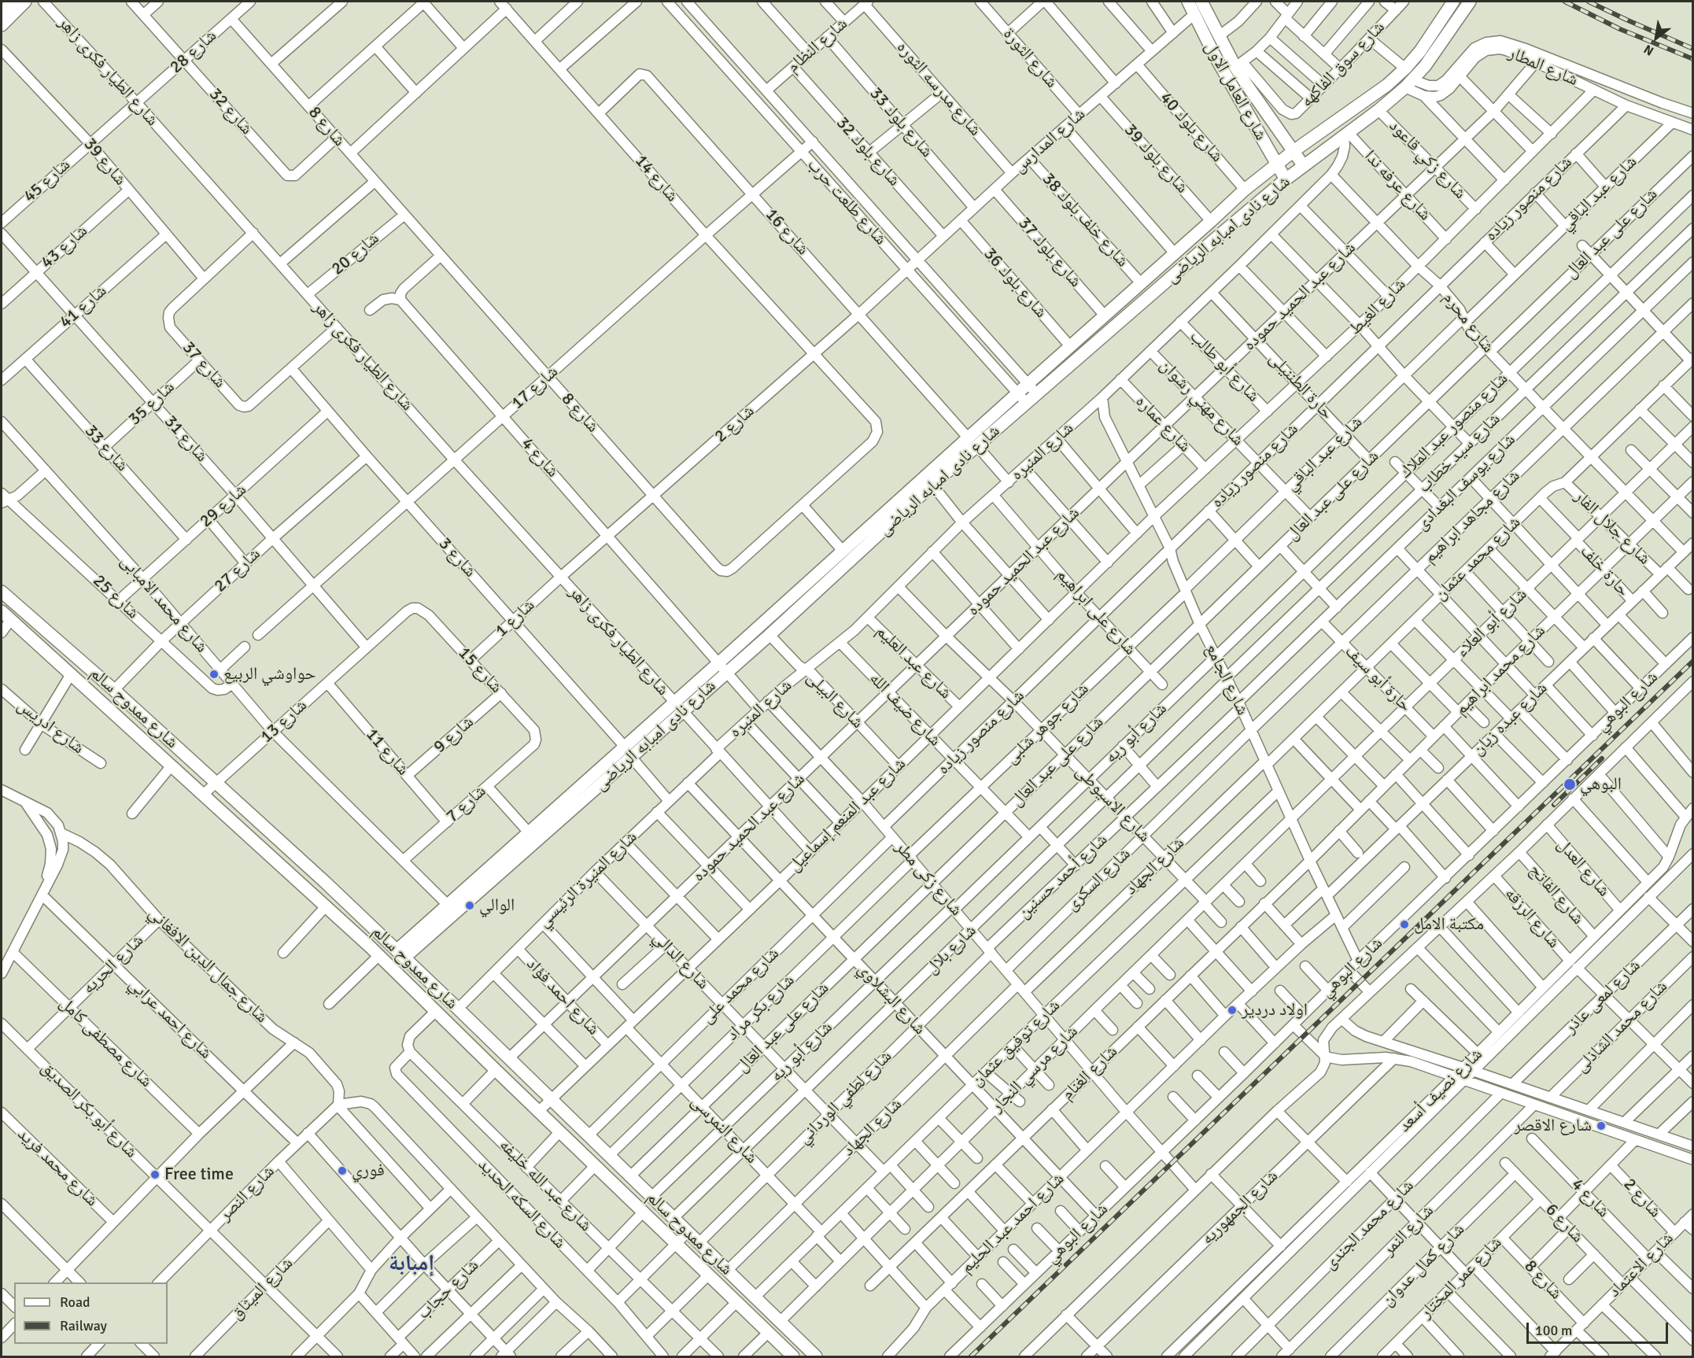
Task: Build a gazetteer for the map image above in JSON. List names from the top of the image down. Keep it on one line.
{"streets":{"main road":["شارع العامل الاول","شارع نادى امبابه الرياضى","شارع ممدوح سالم"],"street":["شارع النظام","شارع 28","شارع الثورة","شارع سوق الفاكهه","شارع المطار","شارع الطيار فكرى زاهر","شارع مدرسه الثوره","شارع 32","شارع بلوك 33","شارع 8","شارع بلوك 40","شارع المدارس","شارع بلوك 32","شارع بلوك 39","شارع زكي قاعود","شارع 39","شارع 14","شارع 45","شارع عرفه ندا","شارع عبد الباقي","شارع منصور زياده","شارع طلعت حرب","شارع خلف بلوك 38","شارع 16","شارع على عبد العال","شارع 43","شارع بلوك 37","شارع 20","شارع بلوك 36","شارع عبد الحميد حموده","شارع 41","شارع الغيط","شارع محرم","شارع 37","شارع أبو طالب","حارة الطننيلى","شارع 17","شارع مهني رشوان","شارع 35","شارع 2","شارع عماره","شارع منصور عبد الملاك","شارع 31","شارع 33","شارع المنيره","شارع سيد خطاب","شارع 4","شارع يوسف البغدادى","شارع 29","شارع مجاهد ابراهيم","شارع جلال الفار","شارع 3","شارع محمد عثمان","شارع 27","حارة خلف","شارع 25","شارع محمد الامبابى","شارع على ابراهيم","شارع 1","شارع أبو العلاء","شارع عبد العليم","شارع 15","شارع محمد ابراهيم","حارة أبو سيف","شارع الجامع","شارع البيلى","شارع البوهي","شارع ضيف الله","شارع عبده زيان","شارع 13","شارع جوهر شلبى","شارع ادريس","شارع أبو ريه","شارع 9","شارع 11","شارع 7","شارع الاسيوطى","شارع عبد المنعم إسماعيل","شارع الجهاد","شارع العدل","شارع أحمد حسنين","شارع زكى مطر","شارع المنيرة الرئيسي","شارع السكرى","شارع الفاتح","شارع الرزقه","شارع بلال","شارع الدالي","شارع الحريه","شارع جمال الدين الافغاني","شارع محمد على","شارع احمد فؤاد","شارع لمعى عاذر","شارع البشلاوي","شارع بكر مراد","شارع احمد عرابي","شارع محمد الشاذلى","شارع مصطفى كامل","شارع توفيق عثمان","شارع مرسي النجار","شارع الغنام","شارع نصيف أسعد","شارع لطفي الورداني","شارع أبو بكر الصديق","شارع النمرسى","شارع محمد فريد","شارع عبد الله خليفه","شارع النصر","شارع السكه الحديد","شارع الجمهوريه","شارع احمد عبد الحليم","شارع 6","شارع محمد الجندى","شارع النمر","شارع كمال عدوان","شارع الاعتماد","شارع عمر المختار","شارع الميثاق","شارع حجاب"]},"crossings":[["شارع النظام","شارع مدرسه الثوره"],["شارع النظام","شارع بلوك 33"],["شارع النظام","شارع بلوك 32"],["شارع النظام","شارع طلعت حرب"],["شارع 28","شارع الطيار فكرى زاهر"],["شارع 28","شارع 32"],["شارع 28","شارع 8"],["شارع 28","شارع 45"],["شارع الثورة","شارع المدارس"],["شارع سوق الفاكهه","شارع العامل الاول"],["شارع المطار","شارع عبد الباقي"],["شارع المطار","شارع منصور زياده"],["شارع المطار","شارع نادى امبابه الرياضى"],["شارع المطار","شارع عبد الحميد حموده"],["شارع المطار","شارع الغيط"],["شارع الطيار فكرى زاهر","شارع 45"],["شارع الطيار فكرى زاهر","شارع نادى امبابه الرياضى"],["شارع الطيار فكرى زاهر","شارع 20"],["شارع الطيار فكرى زاهر","شارع عبد الحميد حموده"],["شارع الطيار فكرى زاهر","شارع 37"],["شارع الطيار فكرى زاهر","شارع 17"],["شارع الطيار فكرى زاهر","شارع 2"],["شارع الطيار فكرى زاهر","شارع المنيره"],["شارع الطيار فكرى زاهر","شارع 1"],["شارع الطيار فكرى زاهر","شارع عبد المنعم إسماعيل"],["شارع الطيار فكرى زاهر","شارع المنيرة الرئيسي"],["شارع مدرسه الثوره","شارع المدارس"],["شارع العامل الاول","شارع المدارس"],["شارع العامل الاول","شارع نادى امبابه الرياضى"],["شارع 32","شارع 8"],["شارع بلوك 33","شارع المدارس"],["شارع 8","شارع 14"],["شارع 8","شارع 20"],["شارع 8","شارع 17"],["شارع 8","شارع 2"],["شارع 8","شارع الاعتماد"],["شارع 8","شارع عمر المختار"],["شارع بلوك 40","شارع المدارس"],["شارع بلوك 40","شارع نادى امبابه الرياضى"],["شارع المدارس","شارع بلوك 32"],["شارع المدارس","شارع بلوك 39"],["شارع المدارس","شارع طلعت حرب"],["شارع المدارس","شارع خلف بلوك 38"],["شارع المدارس","شارع بلوك 37"],["شارع المدارس","شارع بلوك 36"],["شارع المدارس","شارع 2"],["شارع بلوك 39","شارع نادى امبابه الرياضى"],["شارع زكي قاعود","شارع نادى امبابه الرياضى"],["شارع زكي قاعود","شارع عبد الحميد حموده"],["شارع زكي قاعود","شارع الغيط"],["شارع 39","شارع 45"],["شارع 39","شارع 43"],["شارع 39","شارع 41"],["شارع 39","شارع 37"],["شارع 14","شارع 16"],["شارع 14","شارع 17"],["شارع 14","شارع 2"],["شارع عرفه ندا","شارع نادى امبابه الرياضى"],["شارع عرفه ندا","شارع عبد الحميد حموده"],["شارع عرفه ندا","شارع الغيط"],["شارع عرفه ندا","شارع المنيره"],["شارع عبد الباقي","شارع محرم"],["شارع عبد الباقي","حارة الطننيلى"],["شارع عبد الباقي","شارع مهني رشوان"],["شارع عبد الباقي","شارع الجامع"],["شارع عبد الباقي","شارع جوهر شلبى"],["شارع منصور زياده","شارع محرم"],["شارع منصور زياده","حارة الطننيلى"],["شارع منصور زياده","شارع مهني رشوان"],["شارع منصور زياده","شارع على ابراهيم"],["شارع منصور زياده","شارع الجامع"],["شارع منصور زياده","شارع ضيف الله"],["شارع منصور زياده","شارع الاسيوطى"],["شارع منصور زياده","شارع زكى مطر"],["شارع طلعت حرب","شارع نادى امبابه الرياضى"],["شارع طلعت حرب","شارع 17"],["شارع طلعت حرب","شارع 2"],["شارع خلف بلوك 38","شارع نادى امبابه الرياضى"],["شارع نادى امبابه الرياضى","شارع 16"],["شارع نادى امبابه الرياضى","شارع بلوك 37"],["شارع نادى امبابه الرياضى","شارع بلوك 36"],["شارع نادى امبابه الرياضى","شارع المنيره"],["شارع نادى امبابه الرياضى","شارع 4"],["شارع نادى امبابه الرياضى","شارع 3"],["شارع نادى امبابه الرياضى","شارع محمد الامبابى"],["شارع نادى امبابه الرياضى","شارع البيلى"],["شارع نادى امبابه الرياضى","شارع ممدوح سالم"],["شارع 16","شارع 17"],["شارع 16","شارع 2"],["شارع على عبد العال","شارع محرم"],["شارع على عبد العال","حارة الطننيلى"],["شارع على عبد العال","شارع مهني رشوان"],["شارع على عبد العال","شارع على ابراهيم"],["شارع على عبد العال","شارع الجامع"],["شارع على عبد العال","شارع ممدوح سالم"],["شارع على عبد العال","شارع ضيف الله"],["شارع على عبد العال","شارع الاسيوطى"],["شارع على عبد العال","شارع زكى مطر"],["شارع على عبد العال","شارع الدالي"],["شارع على عبد العال","شارع البشلاوي"],["شارع على عبد العال","شارع النمرسى"],["شارع 43","شارع 31"],["شارع عبد الحميد حموده","شارع محرم"],["شارع عبد الحميد حموده","شارع أبو طالب"],["شارع عبد الحميد حموده","حارة الطننيلى"],["شارع عبد الحميد حموده","شارع مهني رشوان"],["شارع عبد الحميد حموده","شارع عماره"],["شارع عبد الحميد حموده","شارع على ابراهيم"],["شارع عبد الحميد حموده","شارع عبد العليم"],["شارع عبد الحميد حموده","شارع الجامع"],["شارع عبد الحميد حموده","شارع البيلى"],["شارع عبد الحميد حموده","شارع ممدوح سالم"],["شارع عبد الحميد حموده","شارع ضيف الله"],["شارع عبد الحميد حموده","شارع الاسيوطى"],["شارع عبد الحميد حموده","شارع زكى مطر"],["شارع عبد الحميد حموده","شارع الدالي"],["شارع عبد الحميد حموده","شارع احمد فؤاد"],["شارع عبد الحميد حموده","شارع البشلاوي"],["شارع عبد الحميد حموده","شارع النمرسى"],["شارع 41","شارع 31"],["شارع 41","شارع 33"],["شارع الغيط","شارع محرم"],["شارع الغيط","شارع أبو طالب"],["شارع الغيط","حارة الطننيلى"],["شارع الغيط","شارع مهني رشوان"],["شارع الغيط","شارع عماره"],["شارع الغيط","شارع الجامع"],["شارع الغيط","شارع عبد المنعم إسماعيل"],["شارع محرم","شارع منصور عبد الملاك"],["شارع محرم","شارع المنيره"],["شارع محرم","شارع سيد خطاب"],["شارع محرم","شارع يوسف البغدادى"],["شارع محرم","شارع مجاهد ابراهيم"],["شارع محرم","شارع محمد عثمان"],["شارع محرم","شارع أبو العلاء"],["شارع محرم","شارع محمد ابراهيم"],["شارع محرم","شارع عبده زيان"],["شارع 37","شارع 35"],["شارع 37","شارع 3"],["شارع أبو طالب","شارع المنيره"],["حارة الطننيلى","شارع المنيره"],["شارع 17","شارع 31"],["شارع 17","شارع 4"],["شارع 17","شارع 3"],["شارع مهني رشوان","شارع المنيره"],["شارع 35","شارع 31"],["شارع 35","شارع 33"],["شارع 2","شارع 4"],["شارع 2","شارع 1"],["شارع 2","شارع الاعتماد"],["شارع عماره","شارع المنيره"],["شارع منصور عبد الملاك","شارع الجامع"],["شارع منصور عبد الملاك","شارع أبو ريه"],["شارع 31","شارع 29"],["شارع 31","شارع 27"],["شارع 31","شارع 13"],["شارع 33","شارع 29"],["شارع المنيره","شارع 4"],["شارع المنيره","شارع على ابراهيم"],["شارع المنيره","شارع عبد العليم"],["شارع المنيره","شارع الجامع"],["شارع المنيره","شارع البيلى"],["شارع المنيره","شارع ضيف الله"],["شارع المنيره","شارع الاسيوطى"],["شارع المنيره","شارع زكى مطر"],["شارع المنيره","شارع المنيرة الرئيسي"],["شارع سيد خطاب","شارع الجامع"],["شارع سيد خطاب","شارع بلال"],["شارع 4","شارع الاعتماد"],["شارع يوسف البغدادى","حارة أبو سيف"],["شارع يوسف البغدادى","شارع الجامع"],["شارع يوسف البغدادى","شارع أحمد حسنين"],["شارع 29","شارع 3"],["شارع 29","شارع 25"],["شارع 29","شارع محمد الامبابى"],["شارع مجاهد ابراهيم","حارة أبو سيف"],["شارع مجاهد ابراهيم","شارع الجامع"],["شارع مجاهد ابراهيم","شارع السكرى"],["شارع جلال الفار","شارع محمد عثمان"],["شارع جلال الفار","شارع أبو العلاء"],["شارع جلال الفار","شارع محمد ابراهيم"],["شارع جلال الفار","شارع عبده زيان"],["شارع 3","شارع 27"],["شارع 3","شارع 1"],["شارع 3","شارع المنيرة الرئيسي"],["شارع محمد عثمان","حارة خلف"],["شارع محمد عثمان","حارة أبو سيف"],["شارع محمد عثمان","شارع الجامع"],["شارع محمد عثمان","شارع الجهاد"],["شارع 27","شارع 25"],["شارع 27","شارع محمد الامبابى"],["شارع 27","شارع ممدوح سالم"],["حارة خلف","شارع أبو العلاء"],["حارة خلف","شارع محمد ابراهيم"],["حارة خلف","شارع عبده زيان"],["شارع 25","شارع محمد الامبابى"],["شارع محمد الامبابى","شارع 13"],["شارع محمد الامبابى","شارع 7"],["شارع على ابراهيم","شارع جوهر شلبى"],["شارع على ابراهيم","شارع عبد المنعم إسماعيل"],["شارع 1","شارع 15"],["شارع أبو العلاء","حارة أبو سيف"],["شارع أبو العلاء","شارع الجامع"],["شارع أبو العلاء","شارع مرسي النجار"],["شارع عبد العليم","شارع عبد المنعم إسماعيل"],["شارع 15","شارع 13"],["شارع 15","شارع 9"],["شارع 15","شارع 7"],["شارع محمد ابراهيم","حارة أبو سيف"],["شارع محمد ابراهيم","شارع الجامع"],["شارع محمد ابراهيم","شارع الغنام"],["شارع الجامع","شارع البوهي"],["شارع الجامع","شارع عبده زيان"],["شارع الجامع","شارع جوهر شلبى"],["شارع الجامع","شارع أبو ريه"],["شارع الجامع","شارع عبد المنعم إسماعيل"],["شارع الجامع","شارع الجهاد"],["شارع الجامع","شارع أحمد حسنين"],["شارع الجامع","شارع السكرى"],["شارع الجامع","شارع بلال"],["شارع الجامع","شارع توفيق عثمان"],["شارع الجامع","شارع مرسي النجار"],["شارع الجامع","شارع الغنام"],["شارع الجامع","شارع احمد عبد الحليم"],["شارع البيلى","شارع عبد المنعم إسماعيل"],["شارع البوهي","شارع العدل"],["شارع البوهي","شارع زكى مطر"],["شارع البوهي","شارع الفاتح"],["شارع البوهي","شارع الرزقه"],["شارع البوهي","شارع البشلاوي"],["شارع ممدوح سالم","شارع 13"],["شارع ممدوح سالم","شارع أبو ريه"],["شارع ممدوح سالم","شارع عبد المنعم إسماعيل"],["شارع ممدوح سالم","شارع الجهاد"],["شارع ممدوح سالم","شارع المنيرة الرئيسي"],["شارع ممدوح سالم","شارع بلال"],["شارع ممدوح سالم","شارع محمد على"],["شارع ممدوح سالم","شارع بكر مراد"],["شارع ممدوح سالم","شارع توفيق عثمان"],["شارع ممدوح سالم","شارع مرسي النجار"],["شارع ممدوح سالم","شارع لطفي الورداني"],["شارع ضيف الله","شارع جوهر شلبى"],["شارع ضيف الله","شارع أبو ريه"],["شارع ضيف الله","شارع عبد المنعم إسماعيل"],["شارع 13","شارع 11"],["شارع جوهر شلبى","شارع الاسيوطى"],["شارع جوهر شلبى","شارع زكى مطر"],["شارع جوهر شلبى","شارع بكر مراد"],["شارع أبو ريه","شارع الاسيوطى"],["شارع أبو ريه","شارع زكى مطر"],["شارع أبو ريه","شارع الدالي"],["شارع أبو ريه","شارع البشلاوي"],["شارع أبو ريه","شارع النمرسى"],["شارع 9","شارع 11"],["شارع 11","شارع 7"],["شارع الاسيوطى","شارع عبد المنعم إسماعيل"],["شارع الاسيوطى","شارع الجهاد"],["شارع الاسيوطى","شارع أحمد حسنين"],["شارع الاسيوطى","شارع السكرى"],["شارع الاسيوطى","شارع بلال"],["شارع الاسيوطى","شارع توفيق عثمان"],["شارع الاسيوطى","شارع مرسي النجار"],["شارع عبد المنعم إسماعيل","شارع زكى مطر"],["شارع عبد المنعم إسماعيل","شارع الدالي"],["شارع عبد المنعم إسماعيل","شارع احمد فؤاد"],["شارع عبد المنعم إسماعيل","شارع البشلاوي"],["شارع عبد المنعم إسماعيل","شارع النمرسى"],["شارع الجهاد","شارع زكى مطر"],["شارع الجهاد","شارع الدالي"],["شارع الجهاد","شارع البشلاوي"],["شارع الجهاد","شارع النمرسى"],["شارع العدل","شارع نصيف أسعد"],["شارع أحمد حسنين","شارع زكى مطر"],["شارع أحمد حسنين","شارع لطفي الورداني"],["شارع زكى مطر","شارع السكرى"],["شارع زكى مطر","شارع بلال"],["شارع زكى مطر","شارع محمد على"],["شارع زكى مطر","شارع بكر مراد"],["شارع زكى مطر","شارع توفيق عثمان"],["شارع زكى مطر","شارع مرسي النجار"],["شارع زكى مطر","شارع الغنام"],["شارع زكى مطر","شارع لطفي الورداني"],["شارع زكى مطر","شارع احمد عبد الحليم"],["شارع المنيرة الرئيسي","شارع الدالي"],["شارع المنيرة الرئيسي","شارع احمد فؤاد"],["شارع المنيرة الرئيسي","شارع البشلاوي"],["شارع المنيرة الرئيسي","شارع النمرسى"],["شارع الفاتح","شارع نصيف أسعد"],["شارع الرزقه","شارع لمعى عاذر"],["شارع الرزقه","شارع محمد الشاذلى"],["شارع الرزقه","شارع نصيف أسعد"],["شارع بلال","شارع الدالي"],["شارع بلال","شارع البشلاوي"],["شارع بلال","شارع النمرسى"],["شارع الدالي","شارع محمد على"],["شارع الدالي","شارع بكر مراد"],["شارع الدالي","شارع توفيق عثمان"],["شارع الدالي","شارع مرسي النجار"],["شارع الدالي","شارع لطفي الورداني"],["شارع الحريه","شارع جمال الدين الافغاني"],["شارع الحريه","شارع احمد عرابي"],["شارع الحريه","شارع مصطفى كامل"],["شارع الحريه","شارع أبو بكر الصديق"],["شارع جمال الدين الافغاني","شارع النصر"],["شارع محمد على","شارع البشلاوي"],["شارع محمد على","شارع النمرسى"],["شارع البشلاوي","شارع بكر مراد"],["شارع البشلاوي","شارع توفيق عثمان"],["شارع البشلاوي","شارع مرسي النجار"],["شارع البشلاوي","شارع الغنام"],["شارع البشلاوي","شارع لطفي الورداني"],["شارع البشلاوي","شارع احمد عبد الحليم"],["شارع بكر مراد","شارع النمرسى"],["شارع احمد عرابي","شارع النصر"],["شارع توفيق عثمان","شارع النمرسى"],["شارع مرسي النجار","شارع النمرسى"],["شارع لطفي الورداني","شارع النمرسى"],["شارع أبو بكر الصديق","شارع النصر"],["شارع أبو بكر الصديق","شارع الميثاق"],["شارع عبد الله خليفه","شارع السكه الحديد"],["شارع 6","شارع كمال عدوان"],["شارع 6","شارع الاعتماد"],["شارع 6","شارع عمر المختار"]],"districts":["إمبابة"],"places":["حواوشي الربيع","البوهي","الوالي","مكتبة الامل","اولاد دردير","شارع الاقصر","فوري","Free time"],"legend":["Road","Railway"],"scale_bar":"100 m","north":"bottom left"}
